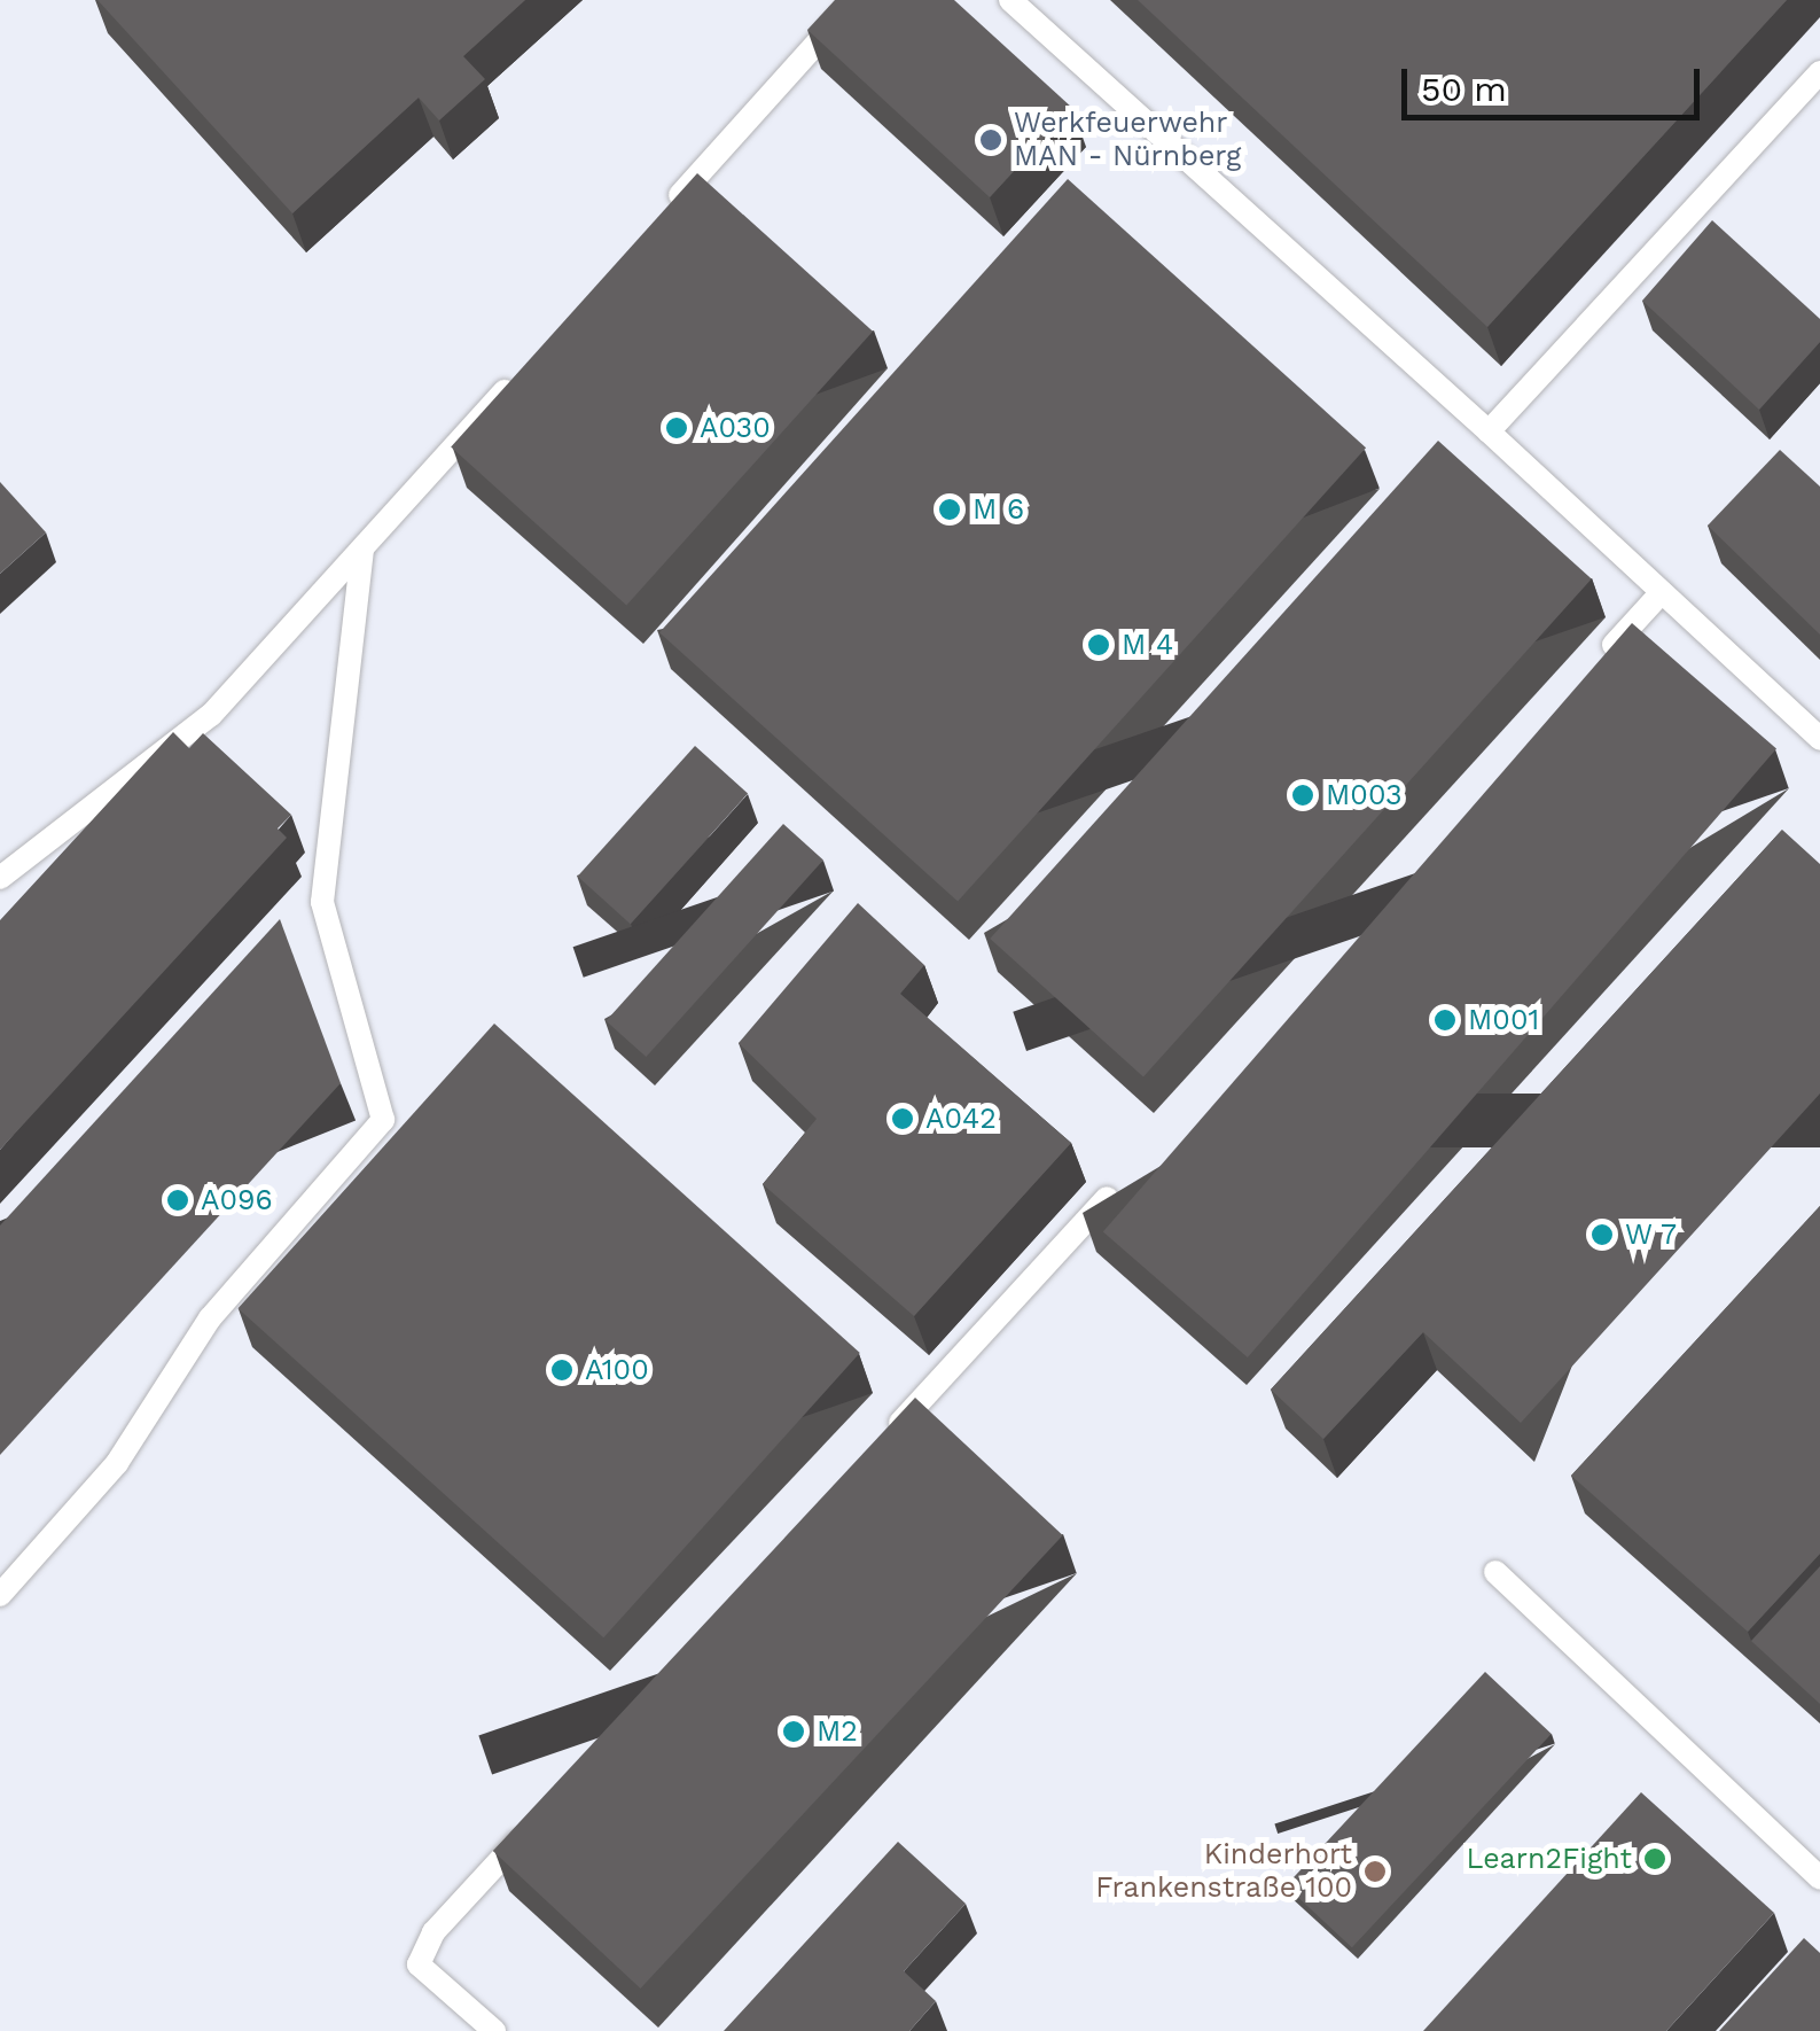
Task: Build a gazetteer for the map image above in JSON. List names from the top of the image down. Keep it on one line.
{"places":["Werkfeuerwehr MAN - Nürnberg","A030","M 6","M 4","M003","M001","A042","A096","W 7","A100","M2","Learn2Fight","Kinderhort Frankenstraße 100"],"scale_bar":"50 m"}
